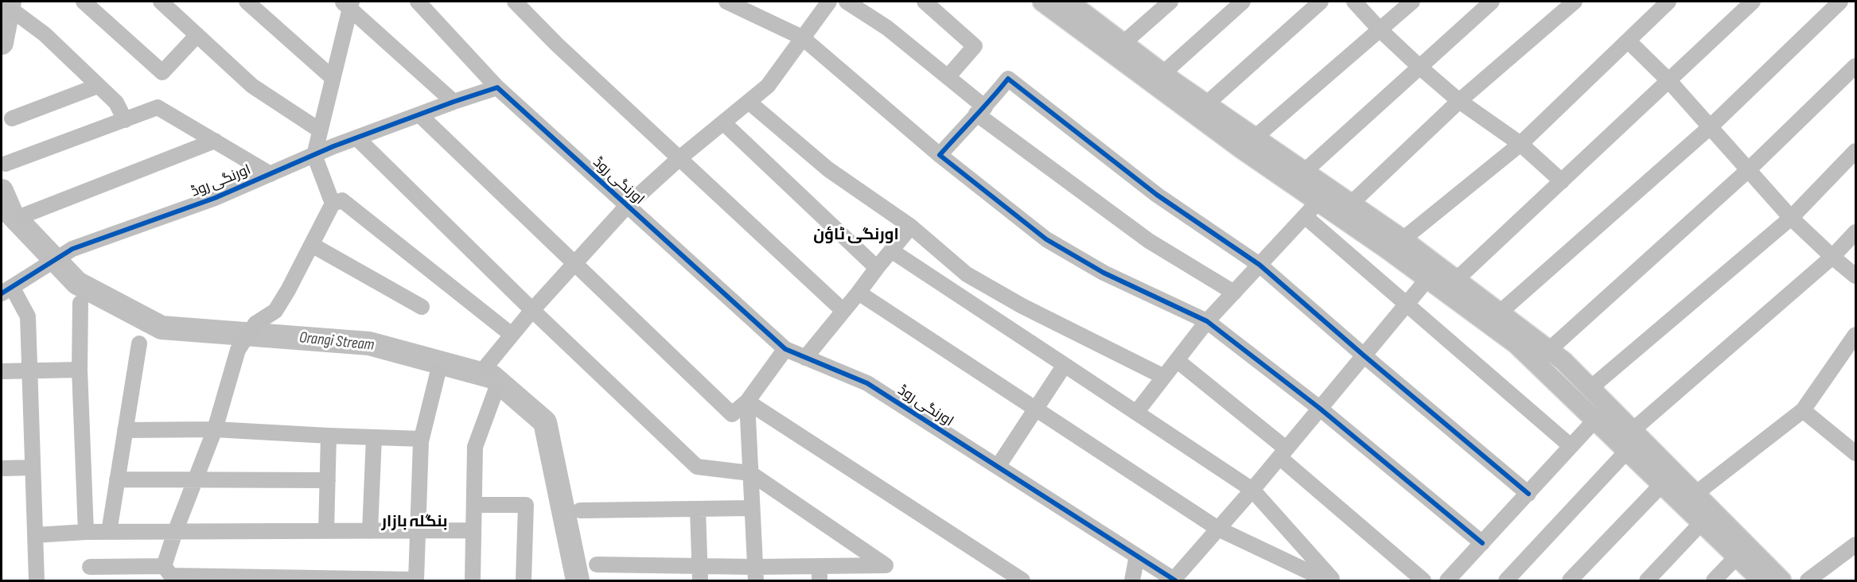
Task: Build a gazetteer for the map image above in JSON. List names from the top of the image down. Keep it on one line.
{"streets":{"street":["اورنگی روڈ"]},"districts":["اورنگی ٹاؤن","بنگلہ بازار"],"water":["Orangi Stream"]}
